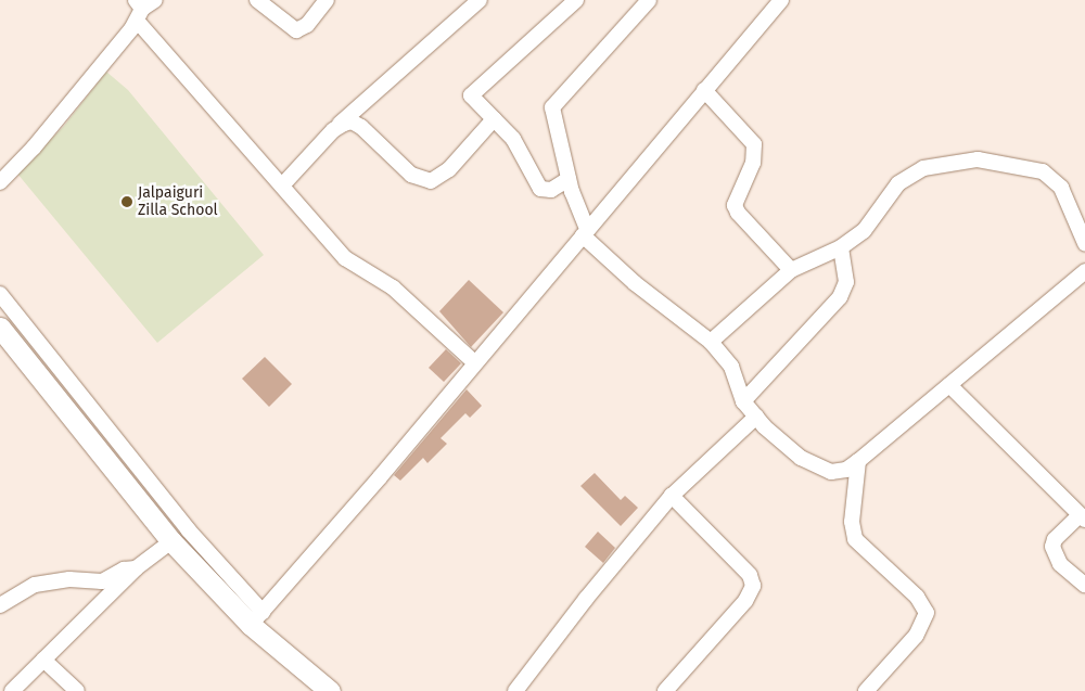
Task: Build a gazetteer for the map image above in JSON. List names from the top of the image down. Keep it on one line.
{"places":["Jalpaiguri Zilla School"]}
